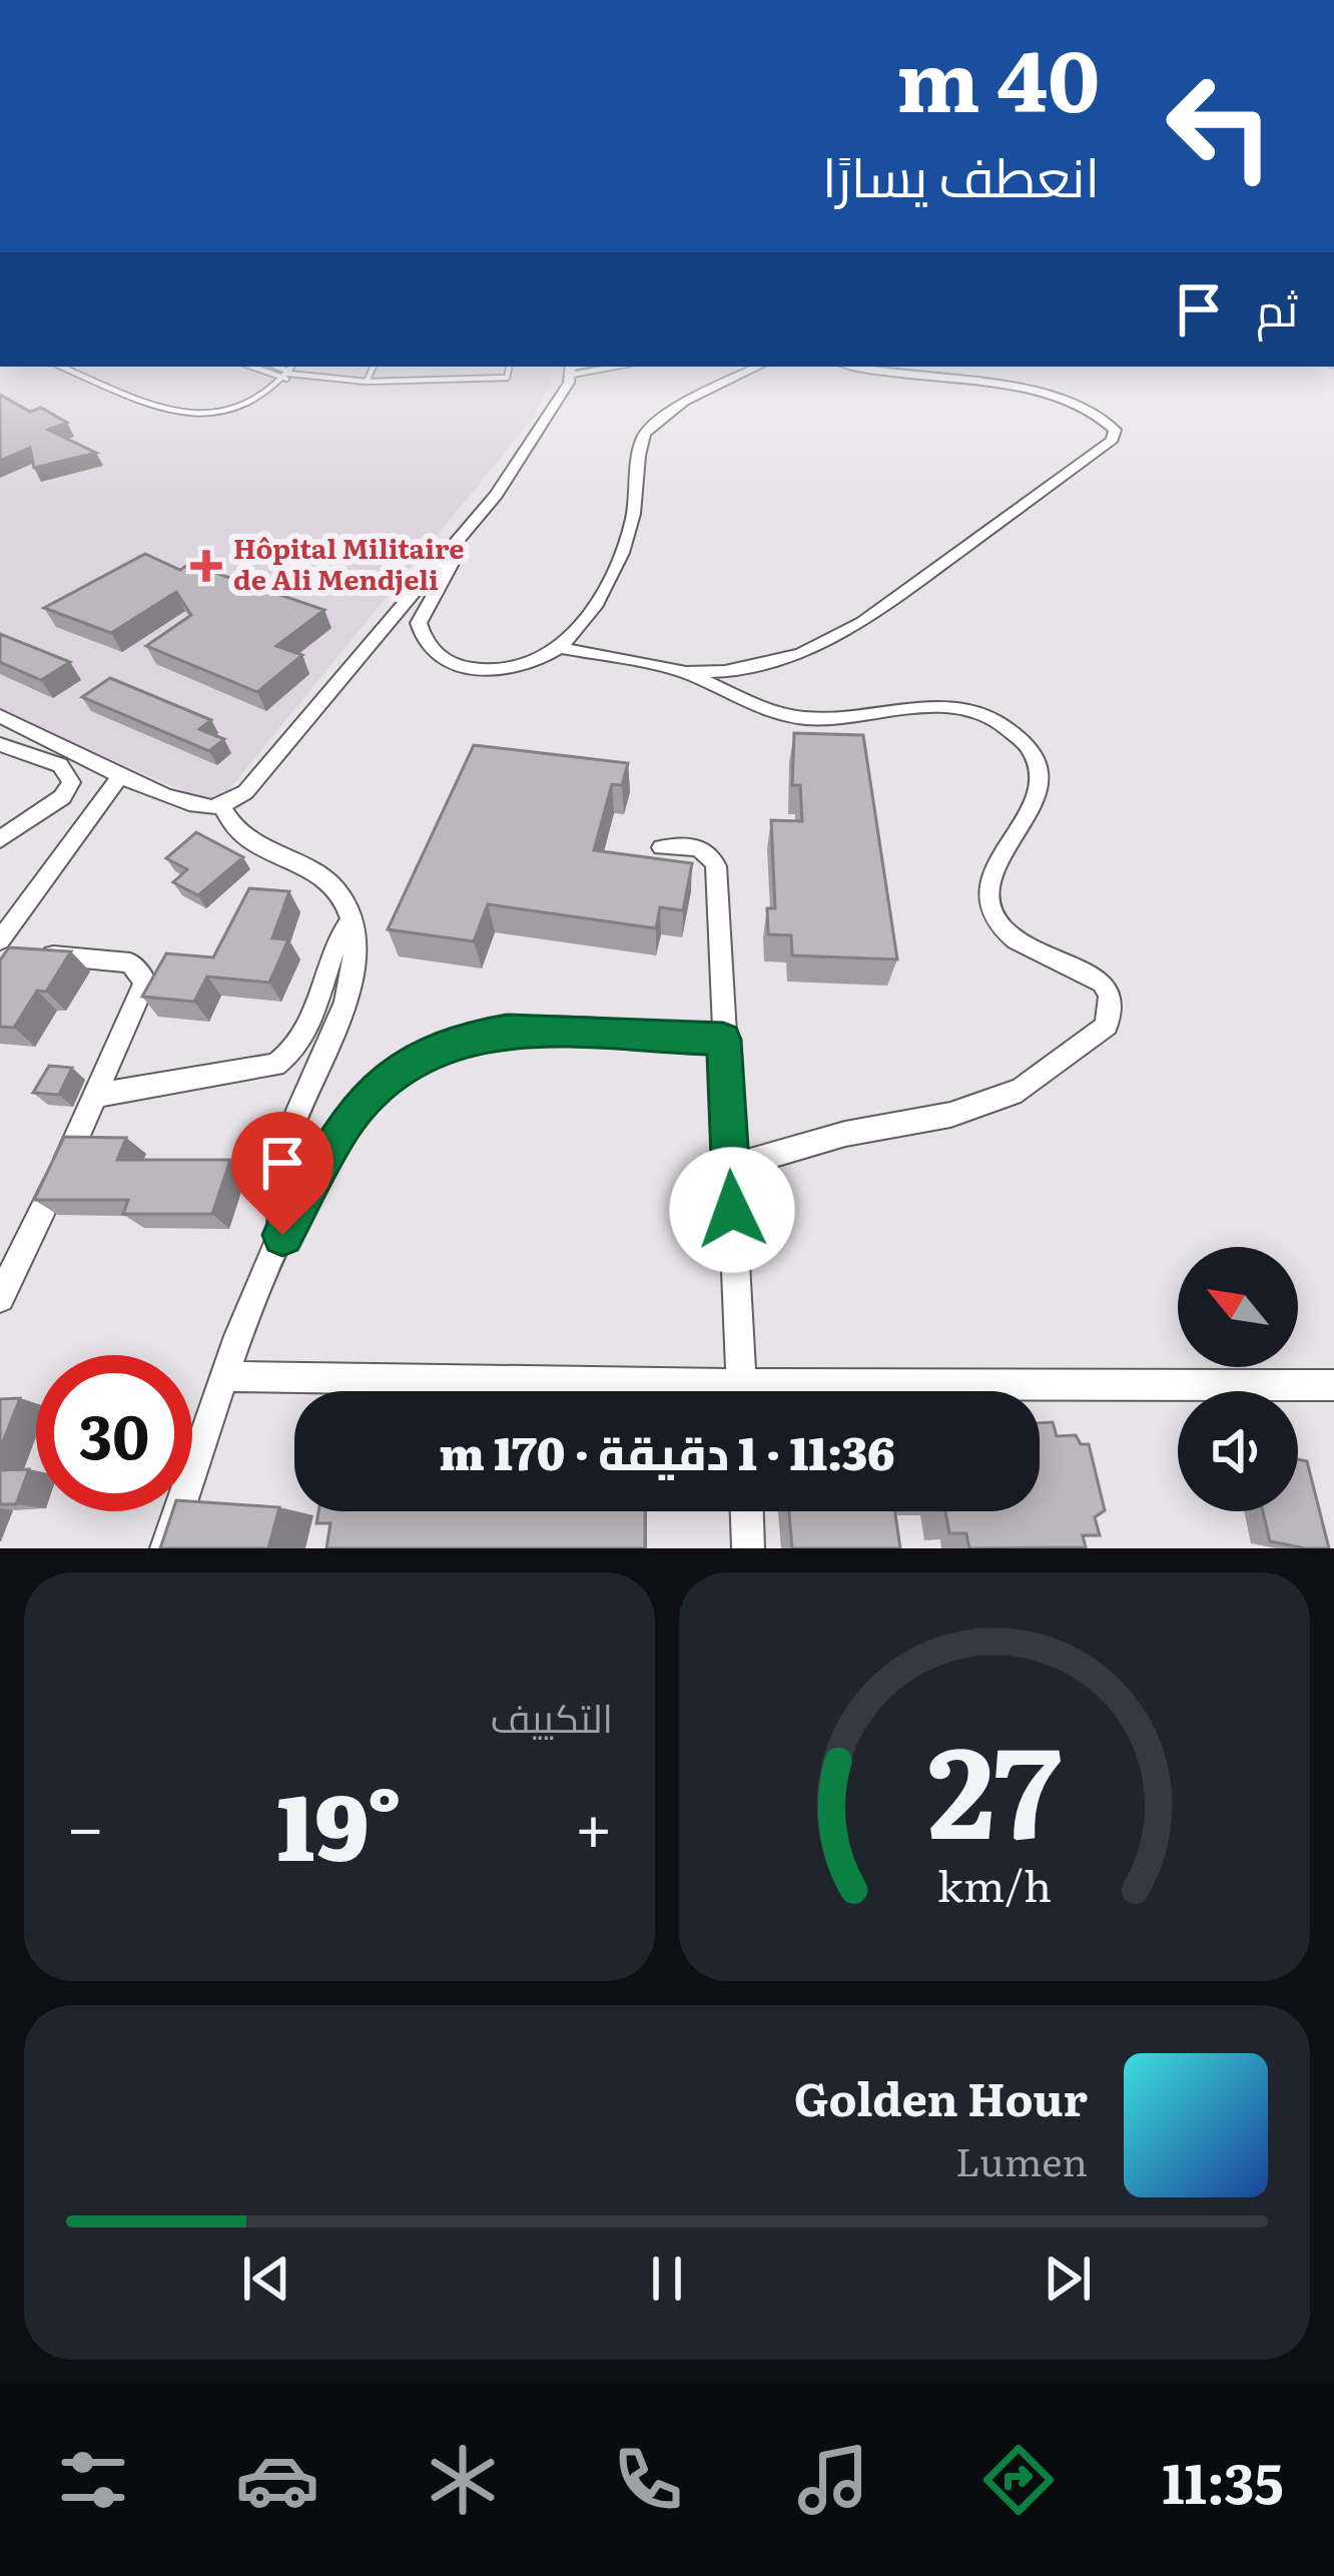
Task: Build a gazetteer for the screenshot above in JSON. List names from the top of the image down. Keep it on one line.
{"places":{"health":["Hôpital Militaire de Ali Mendjeli"]},"north":"top left","page":{"turn":["40 m","انعطف يسارًا"],"then":"ثم","limit":"30","trip":"11:36 · 1 دقيقة · 170 m","tile":"التكييف","heat":["−","19°","+"],"song":["Golden Hour","Lumen"],"tabs":"11:35","gauge":["27","km/h"]}}
